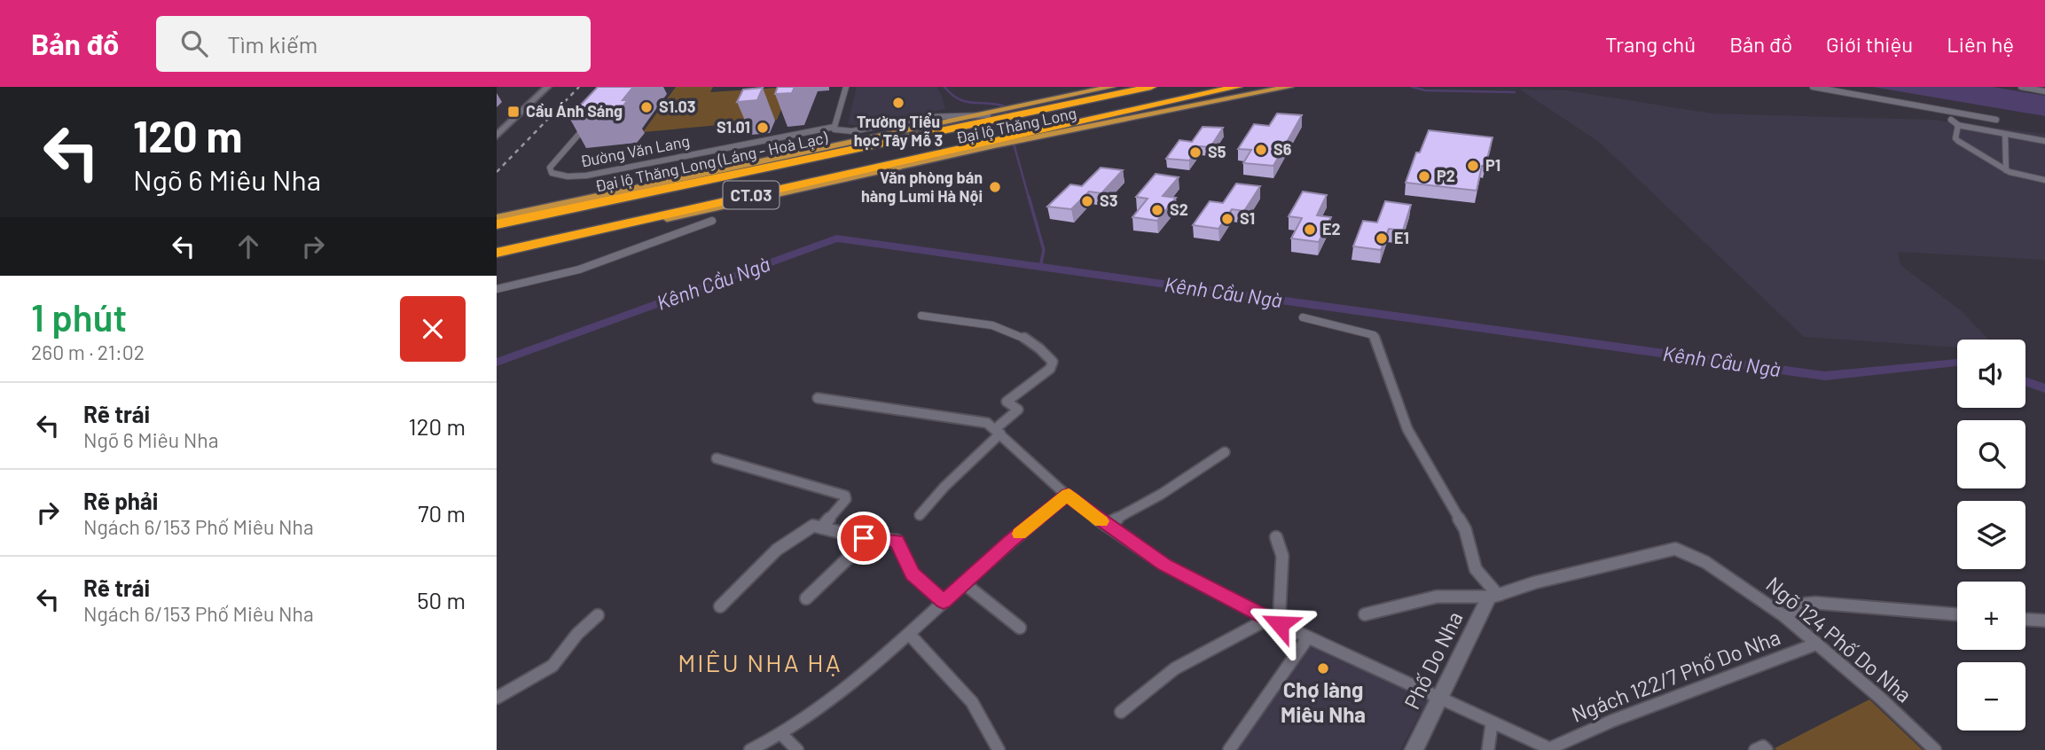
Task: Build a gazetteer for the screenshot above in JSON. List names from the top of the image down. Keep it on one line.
{"streets":{"highway":["Đại lộ Thăng Long (Láng - Hoà Lạc)","CT.03"],"main road":["Đại lộ Thăng Long"],"street":["Đường Văn Lang","Ngõ 124 Phố Do Nha","Phố Do Nha","Ngách 122/7 Phố Do Nha"]},"crossings":[["Đại lộ Thăng Long","Đại lộ Thăng Long (Láng - Hoà Lạc)"],["Đại lộ Thăng Long","CT.03"],["Ngõ 124 Phố Do Nha","Phố Do Nha"],["Ngõ 124 Phố Do Nha","Ngách 122/7 Phố Do Nha"]],"districts":["MIÊU NHA HẠ"],"water":["Kênh Cầu Ngà"],"places":{"other":["Trường Tiểu học Tây Mỗ 3","S1.03","S1.01","S6","S5","P1","P2","Văn phòng bán hàng Lumi Hà Nội","S3","S2","S1","E2","E1","Chợ làng Miêu Nha"],"transit":["Cầu Ánh Sáng"]},"page":{"header":"Bản đồ","search":"Tìm kiếm","nav":["Trang chủ","Bản đồ","Giới thiệu","Liên hệ"],"turn":["120 m","Ngõ 6 Miêu Nha"],"heading":["1 phút","260 m · 21:02"],"map_buttons":["+","−"],"list":[{"name":"Rẽ trái","note":"Ngõ 6 Miêu Nha","value":"120 m"},{"name":"Rẽ phải","note":"Ngách 6/153 Phố Miêu Nha","value":"70 m"},{"name":"Rẽ trái","note":"Ngách 6/153 Phố Miêu Nha","value":"50 m"}]}}
